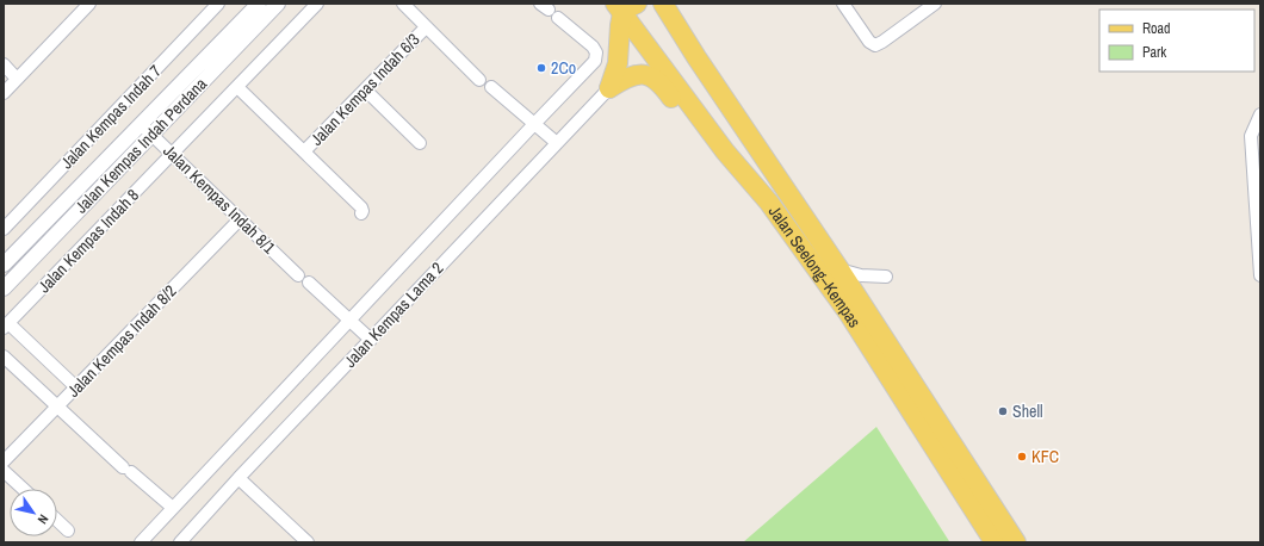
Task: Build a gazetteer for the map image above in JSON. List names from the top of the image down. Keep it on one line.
{"streets":{"main road":["Jalan Seelong–Kempas"],"street":["Jalan Kempas Indah 6/3","Jalan Kempas Indah 7","Jalan Kempas Indah Perdana","Jalan Kempas Indah 8/1","Jalan Kempas Indah 8","Jalan Kempas Lama 2","Jalan Kempas Indah 8/2"]},"crossings":[["Jalan Kempas Indah Perdana","Jalan Kempas Indah 8/1"],["Jalan Kempas Indah 8/1","Jalan Kempas Indah 8"],["Jalan Kempas Indah 8/1","Jalan Kempas Lama 2"],["Jalan Kempas Indah 8/1","Jalan Kempas Indah 8/2"]],"places":["2Co","Shell","KFC"],"legend":["Road","Park"],"north":"bottom right"}
